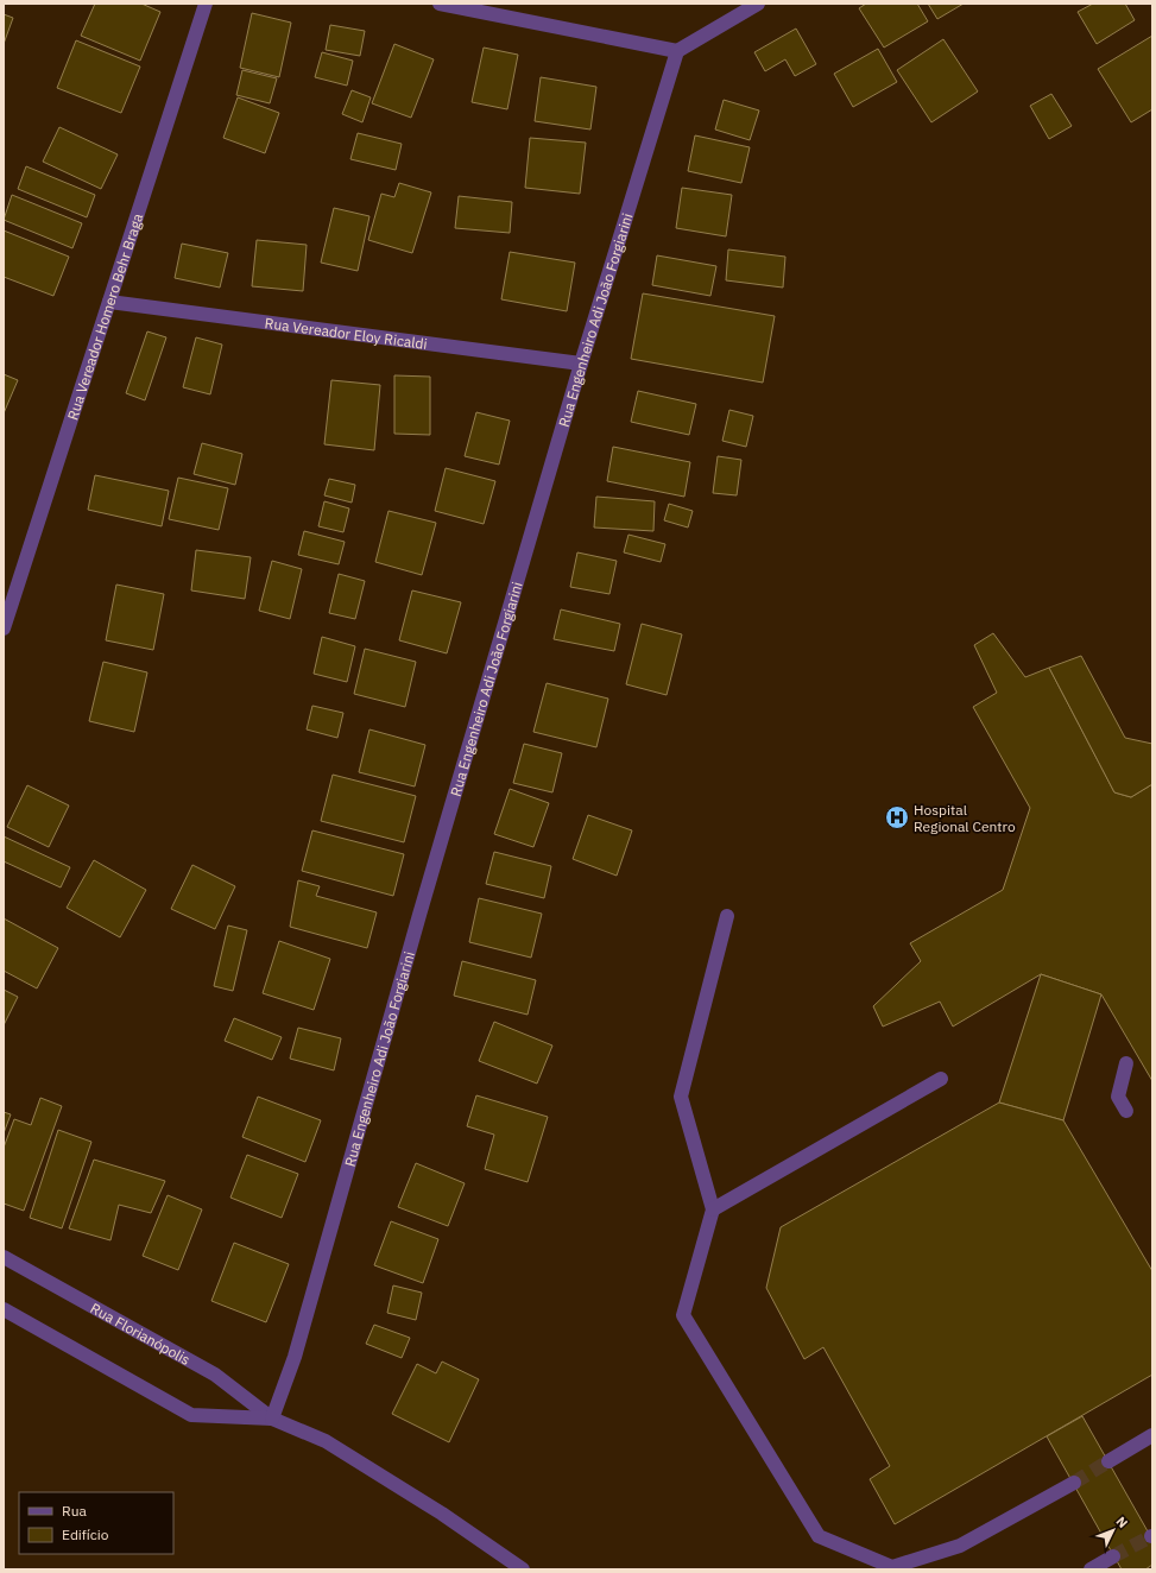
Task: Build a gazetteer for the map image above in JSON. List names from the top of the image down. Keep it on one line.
{"streets":{"street":["Rua Vereador Homero Behr Braga","Rua Engenheiro Adi João Forgiarini","Rua Vereador Eloy Ricaldi","Rua Florianópolis"]},"crossings":[["Rua Vereador Homero Behr Braga","Rua Vereador Eloy Ricaldi"],["Rua Engenheiro Adi João Forgiarini","Rua Vereador Eloy Ricaldi"],["Rua Engenheiro Adi João Forgiarini","Rua Florianópolis"]],"places":{"hospital":["Hospital Regional Centro"]},"legend":["Rua","Edifício"],"north":"top right"}
